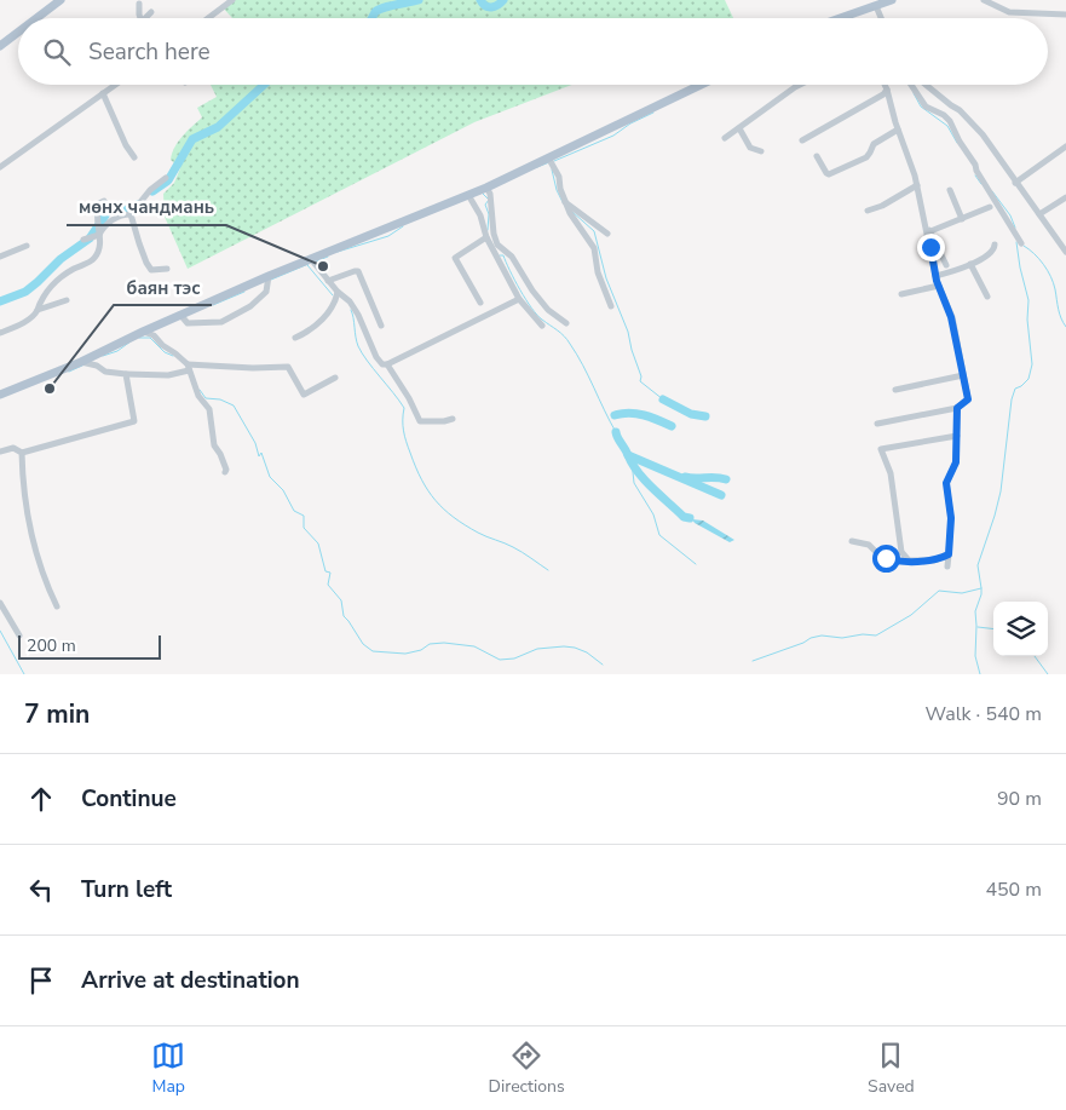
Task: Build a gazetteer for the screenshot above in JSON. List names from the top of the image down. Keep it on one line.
{"places":["мөнх чандмань","баян тэс"],"scale_bar":"200 m","page":{"search":"Search here","scale":"200 m","heading":["7 min","Walk · 540 m"],"list":[["Continue","90 m"],["Turn left","450 m"],"Arrive at destination"],"nav":["Map","Directions","Saved"]}}
